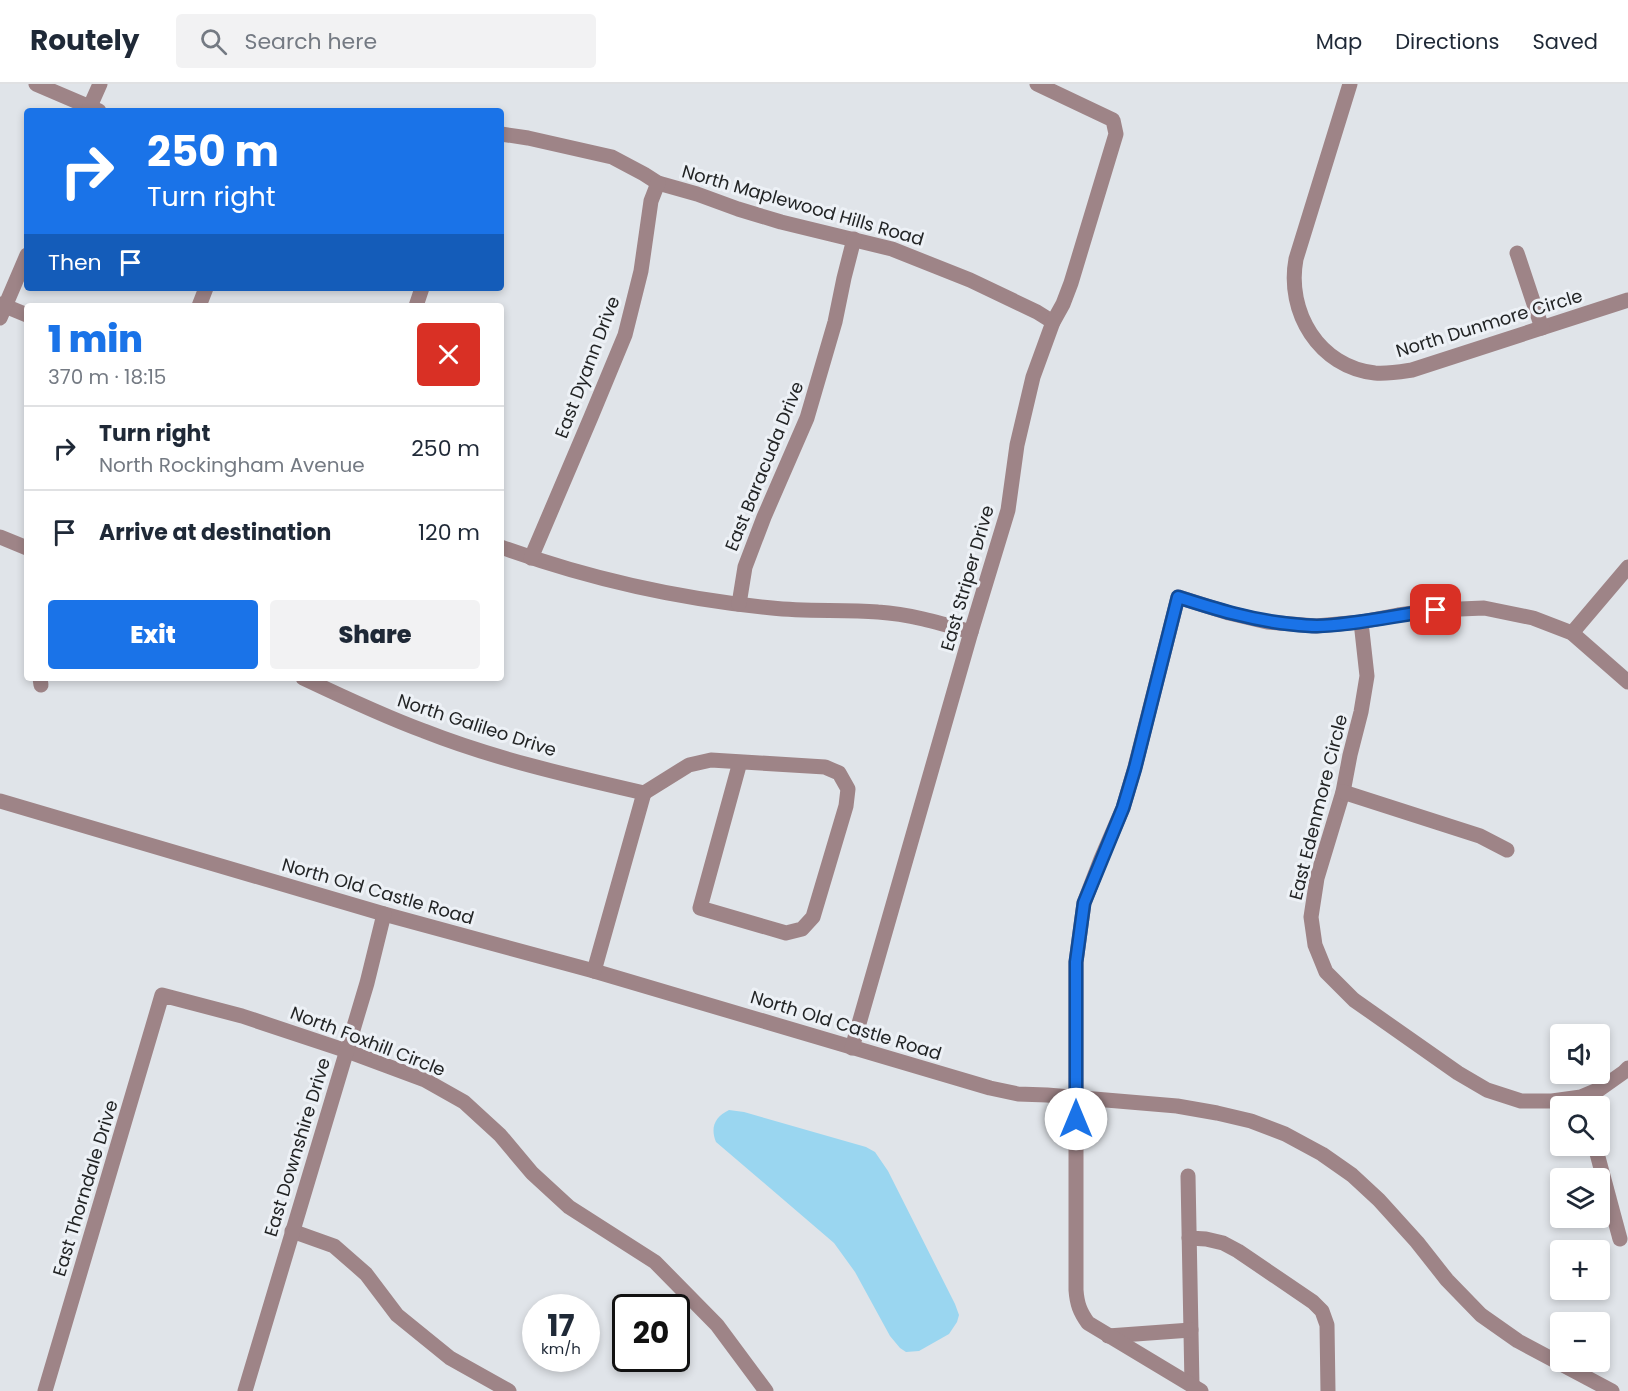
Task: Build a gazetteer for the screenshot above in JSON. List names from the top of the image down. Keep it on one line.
{"streets":{"street":["North Maplewood Hills Road","North Dunmore Circle","East Dyann Drive","East Baracuda Drive","East Striper Drive","North Galileo Drive","East Edenmore Circle","North Old Castle Road","North Foxhill Circle","East Downshire Drive","East Thorndale Drive"]},"crossings":[["North Maplewood Hills Road","East Dyann Drive"],["North Maplewood Hills Road","East Baracuda Drive"],["North Maplewood Hills Road","East Striper Drive"],["East Striper Drive","North Old Castle Road"],["North Old Castle Road","East Downshire Drive"],["North Foxhill Circle","East Downshire Drive"],["North Foxhill Circle","East Thorndale Drive"]],"page":{"header":"Routely","search":"Search here","nav":["Map","Directions","Saved"],"turn":["250 m","Turn right"],"then":"Then","heading":["1 min","370 m · 18:15"],"list":[{"name":"Turn right","note":"North Rockingham Avenue","value":"250 m"},{"name":"Arrive at destination","value":"120 m"}],"buttons":["Exit","Share"],"map_buttons":["+","−"],"speed":"17 km/h","limit":"20"}}
